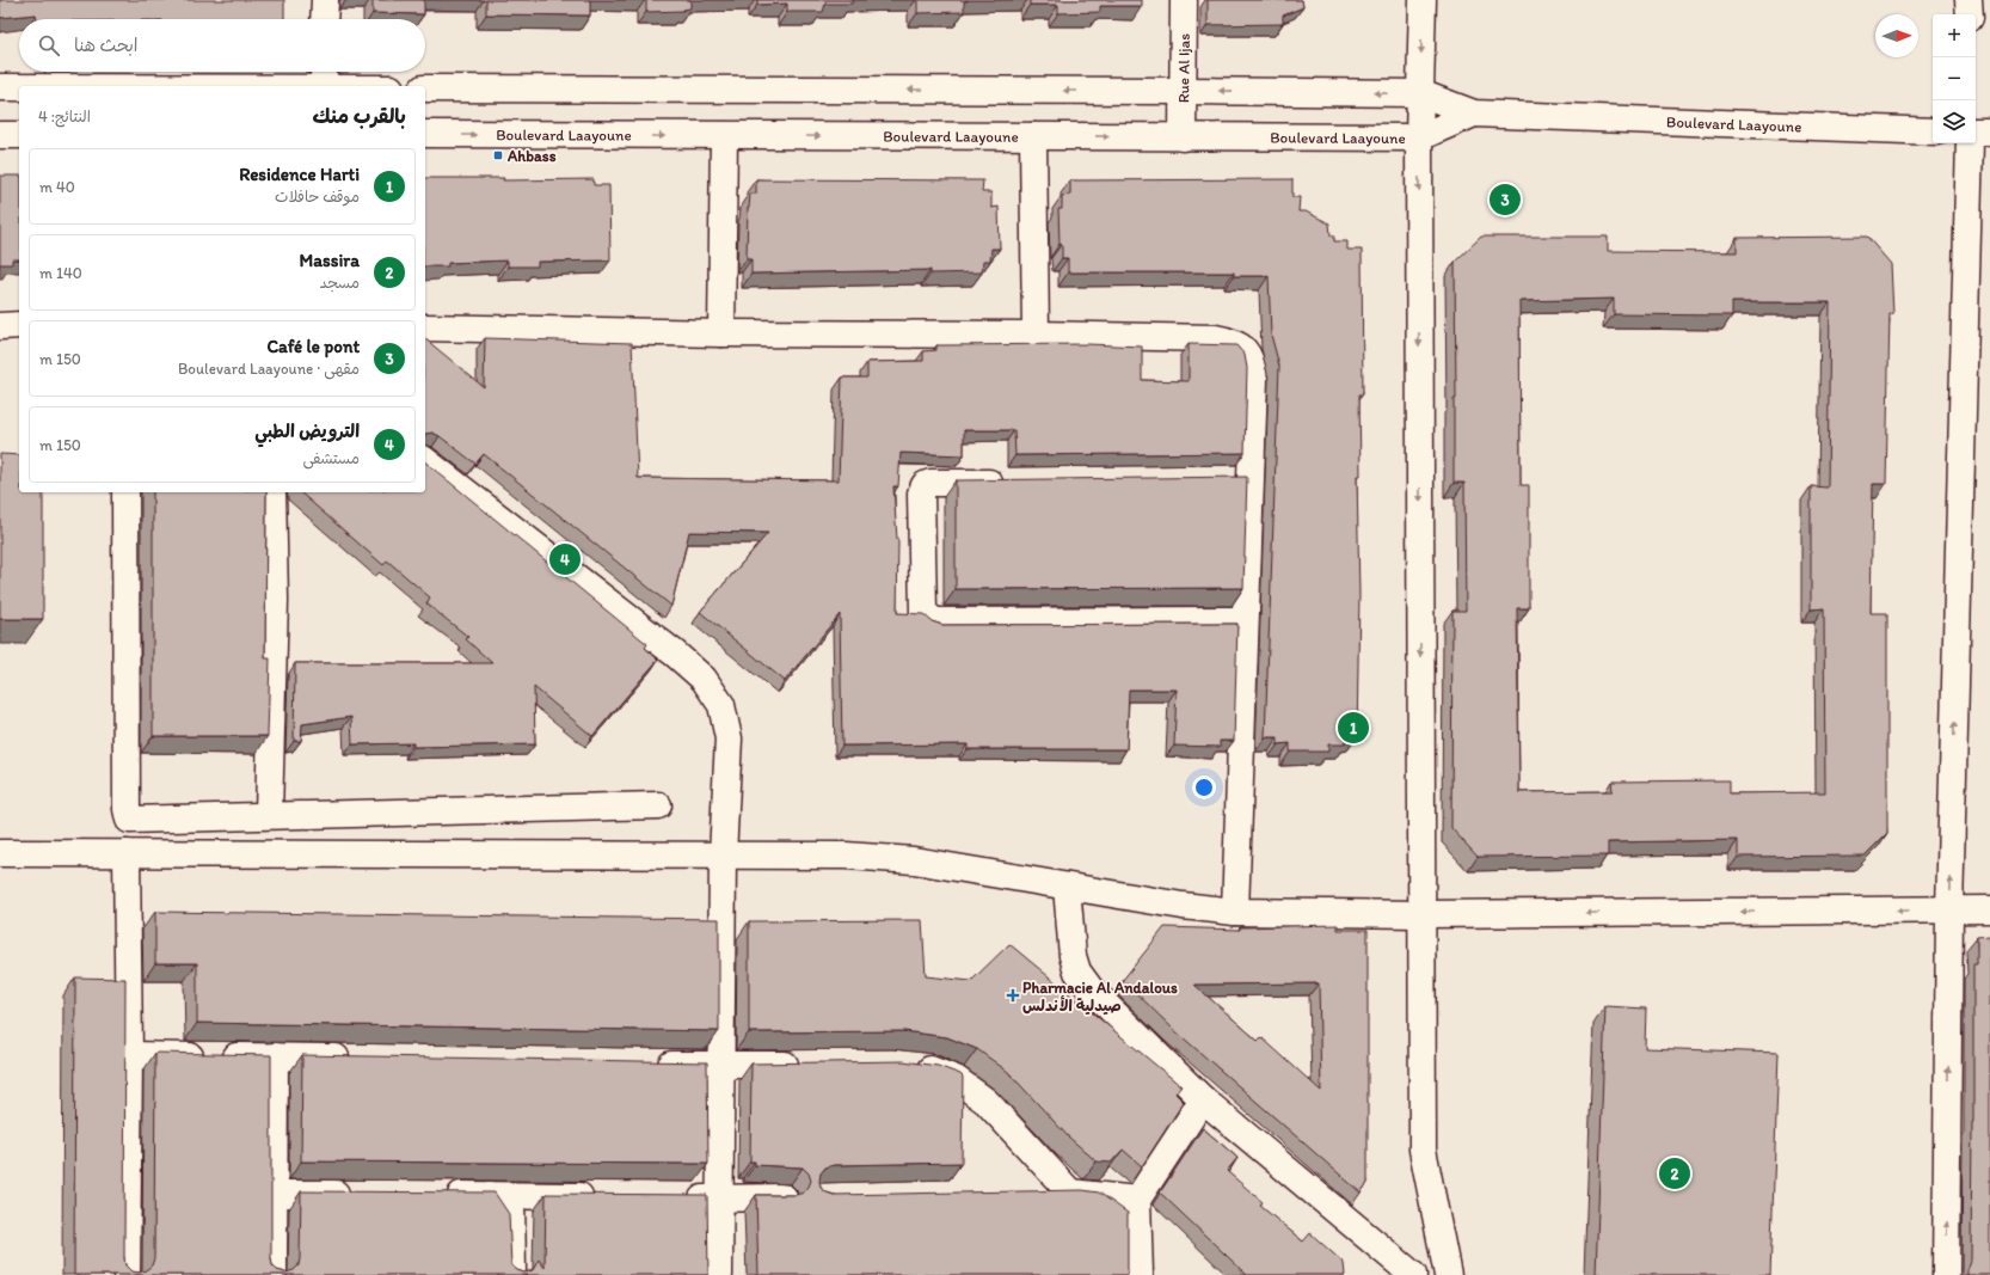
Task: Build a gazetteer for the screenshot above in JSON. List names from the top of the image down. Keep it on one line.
{"streets":{"street":["Rue Al Ijas","Boulevard Laayoune"]},"crossings":[["Rue Al Ijas","Boulevard Laayoune"]],"places":{"transit":["Ahbass"],"health":["Pharmacie Al Andalous صيدلية الأندلس"]},"north":"right","page":{"map_buttons":["+","−"],"search":"ابحث هنا","heading":["بالقرب منك","النتائج: 4"],"list":[{"mark":"1","name":"Residence Harti","note":"موقف حافلات","value":"40 m"},{"mark":"2","name":"Massira","note":"مسجد","value":"140 m"},{"mark":"3","name":"Café le pont","note":"مقهى · Boulevard Laayoune","value":"150 m"},{"mark":"4","name":"الترويض الطبي","note":"مستشفى","value":"150 m"}],"pins":["3","4","1","2"]}}
